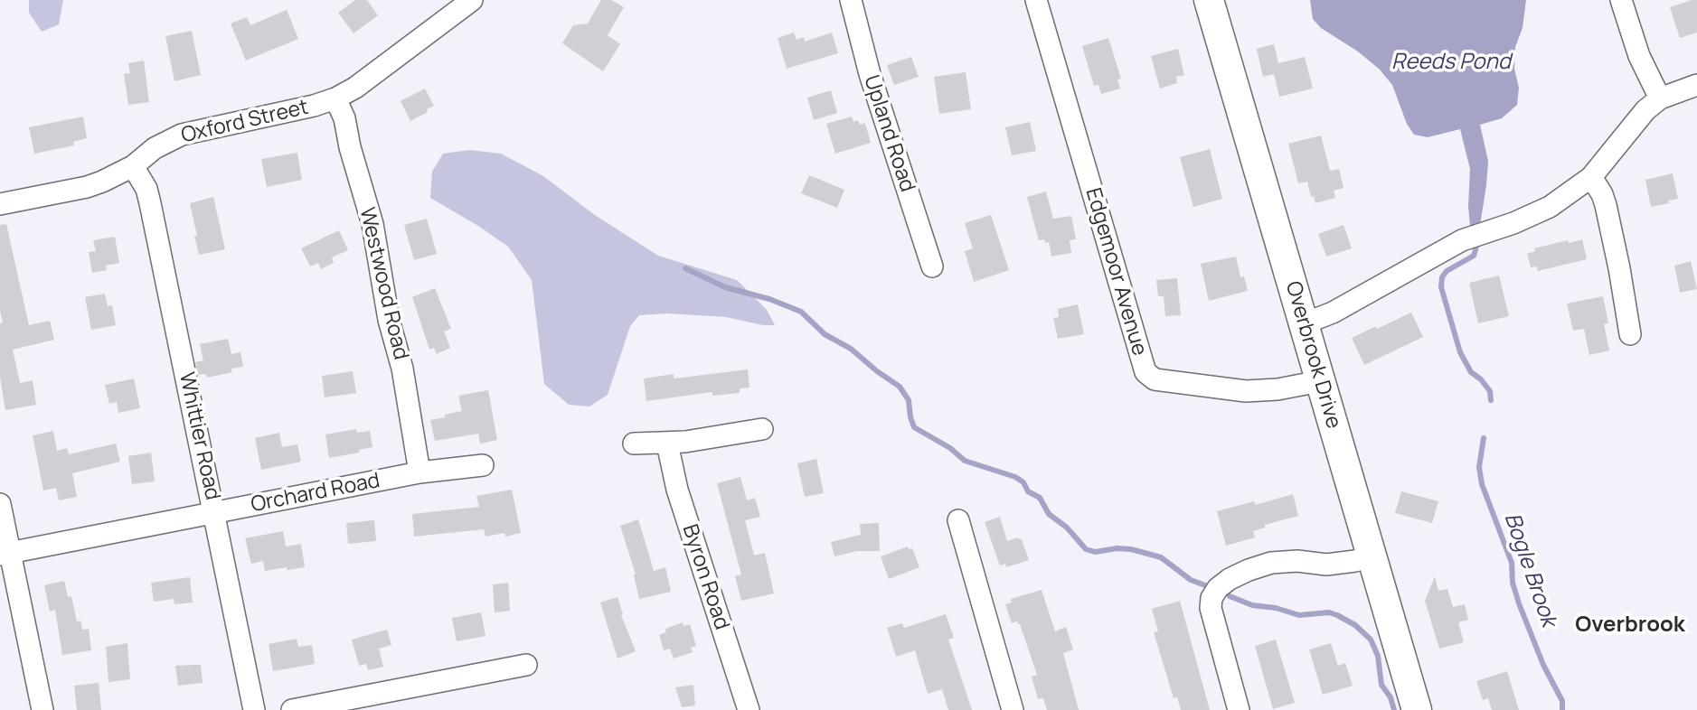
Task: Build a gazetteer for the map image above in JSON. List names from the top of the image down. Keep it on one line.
{"streets":{"street":["Oxford Street","Upland Road","Edgemoor Avenue","Westwood Road","Overbrook Drive","Whittier Road","Orchard Road","Byron Road"]},"crossings":[["Oxford Street","Westwood Road"],["Oxford Street","Whittier Road"],["Edgemoor Avenue","Overbrook Drive"],["Westwood Road","Orchard Road"],["Whittier Road","Orchard Road"]],"districts":["Overbrook"],"water":["Reeds Pond","Bogle Brook"]}
